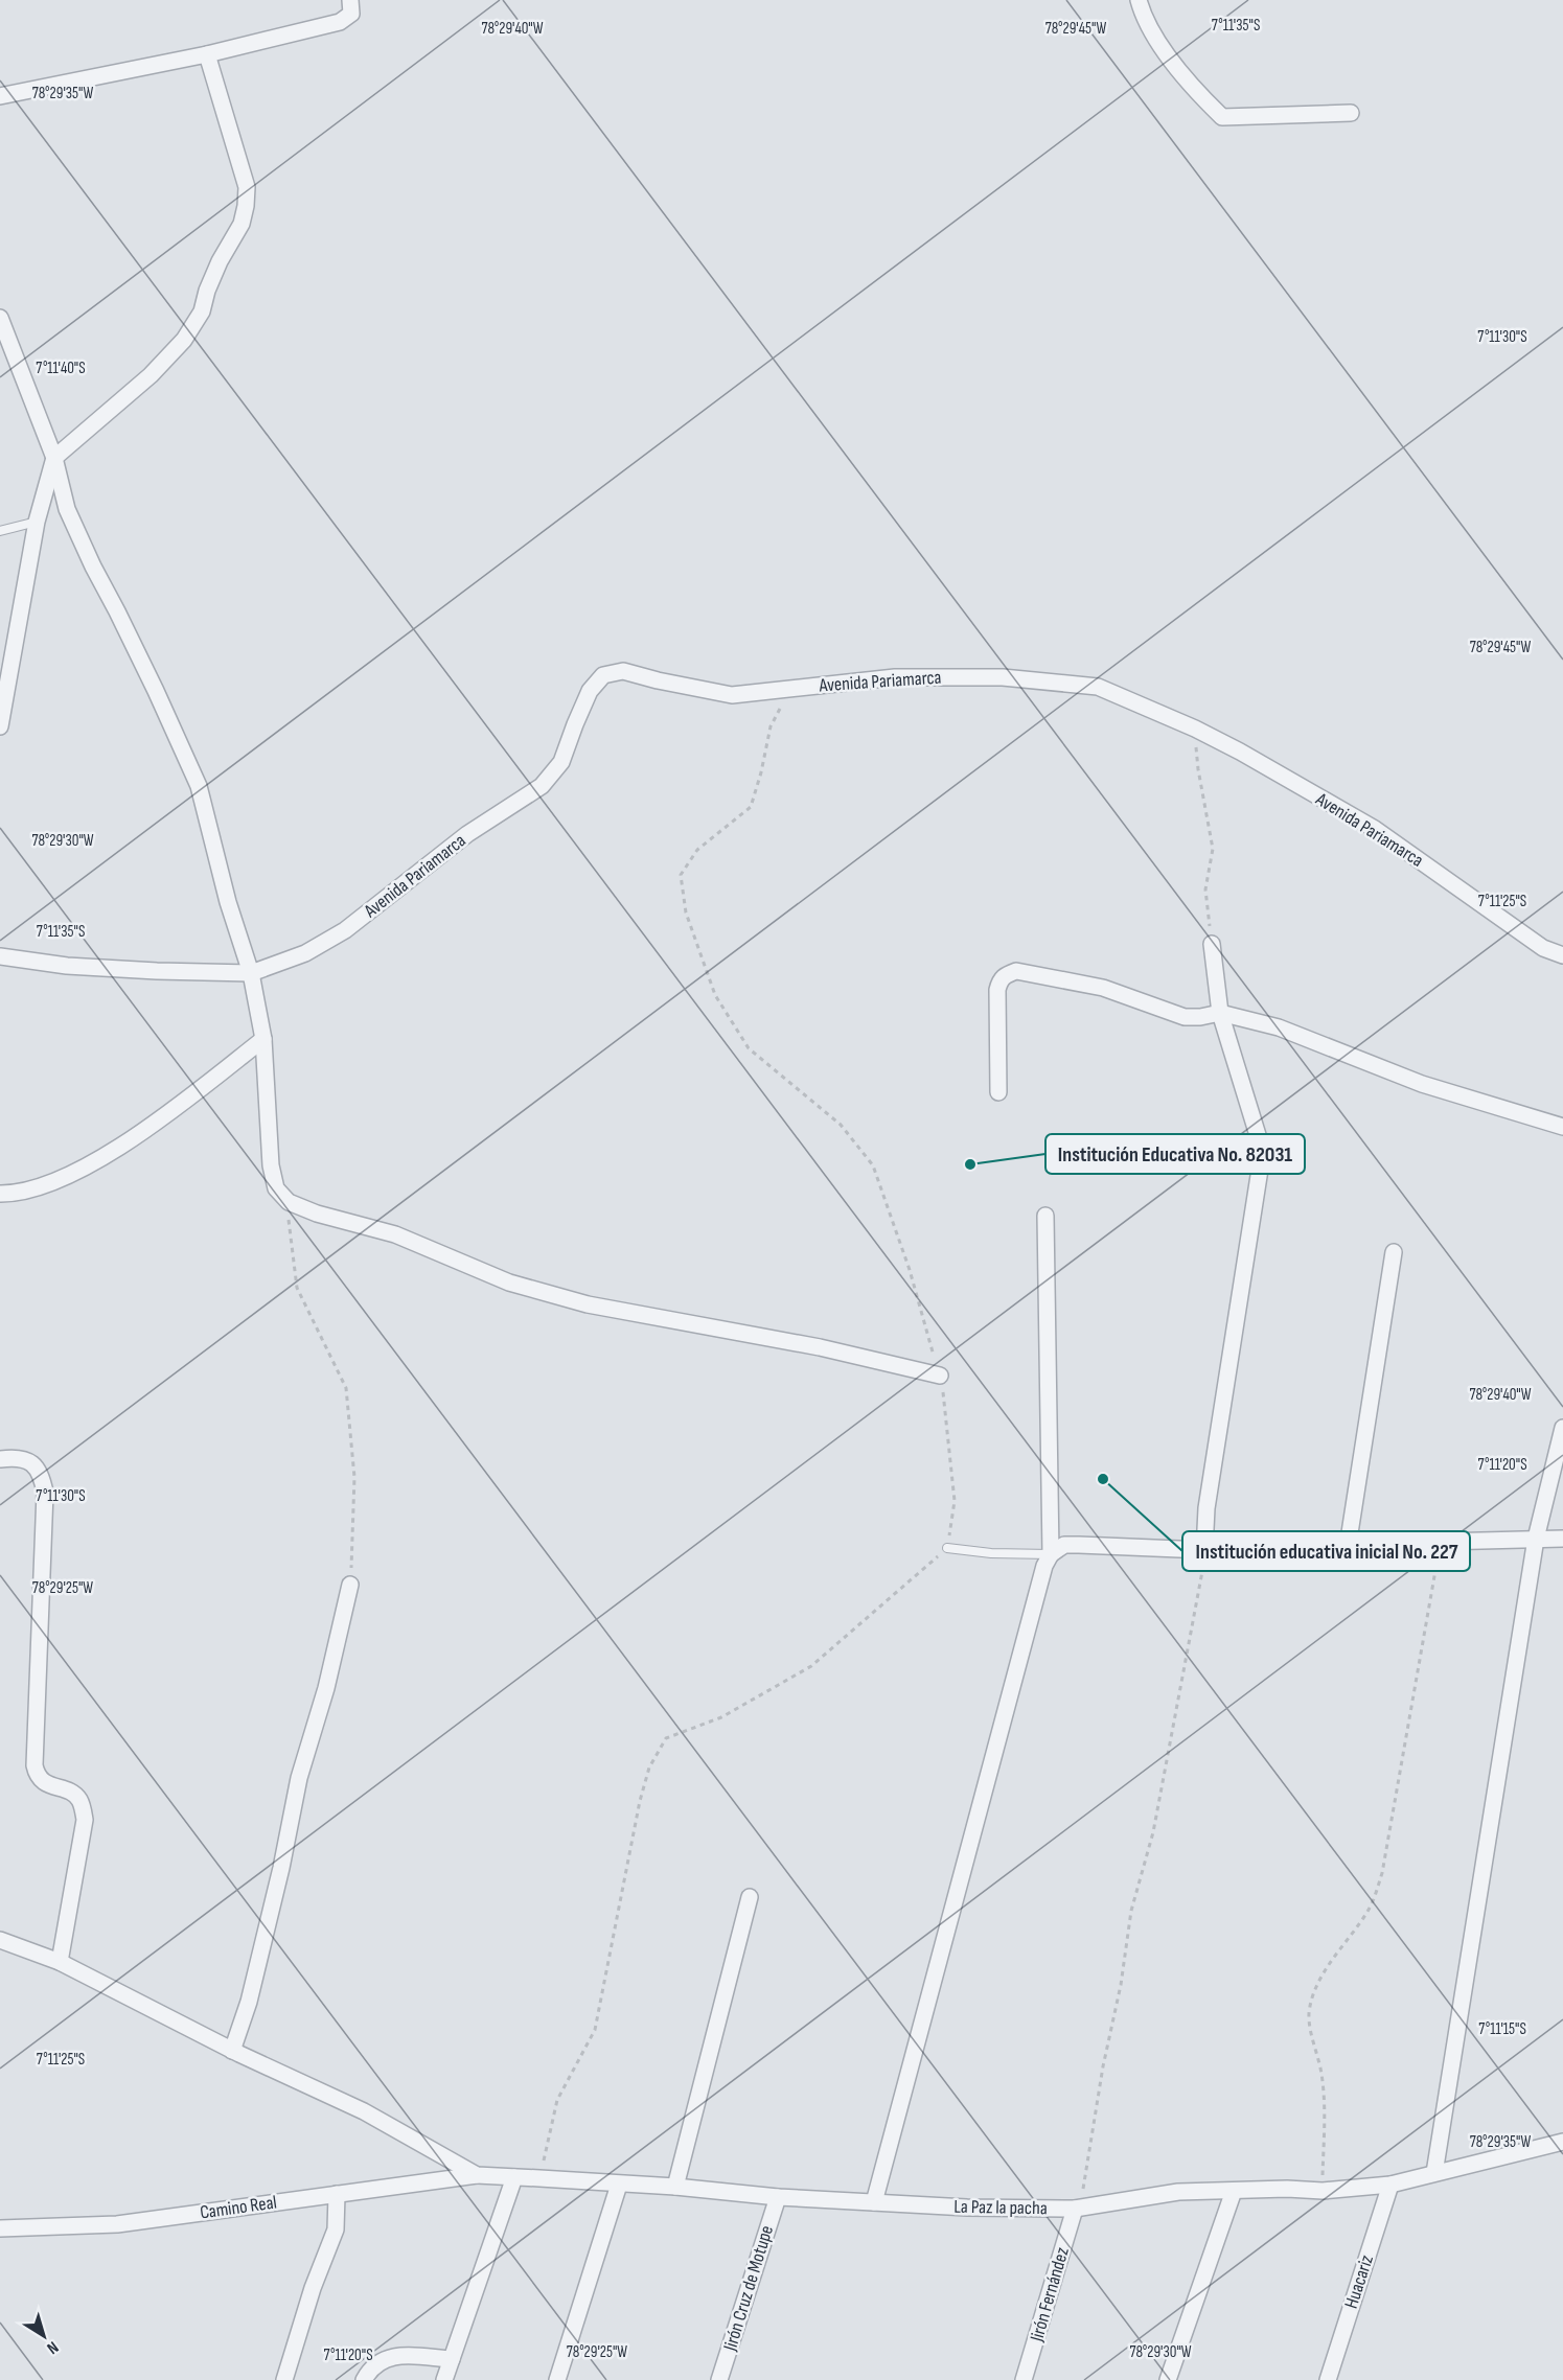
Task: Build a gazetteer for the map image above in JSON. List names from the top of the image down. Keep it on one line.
{"streets":{"street":["Avenida Pariamarca","Camino Real","La Paz la pacha","Huacariz","Jirón Cruz de Motupe","Jirón Fernández"]},"crossings":[["Camino Real","La Paz la pacha"],["La Paz la pacha","Huacariz"],["La Paz la pacha","Jirón Cruz de Motupe"],["La Paz la pacha","Jirón Fernández"]],"places":["Institución Educativa No. 82031","Institución educativa inicial No. 227"],"north":"bottom right","coordinates":["7°11'35\"S","78°29'40\"W","78°29'45\"W","78°29'35\"W","7°11'30\"S","7°11'40\"S","78°29'30\"W","7°11'25\"S","7°11'20\"S","78°29'25\"W","7°11'15\"S"]}
